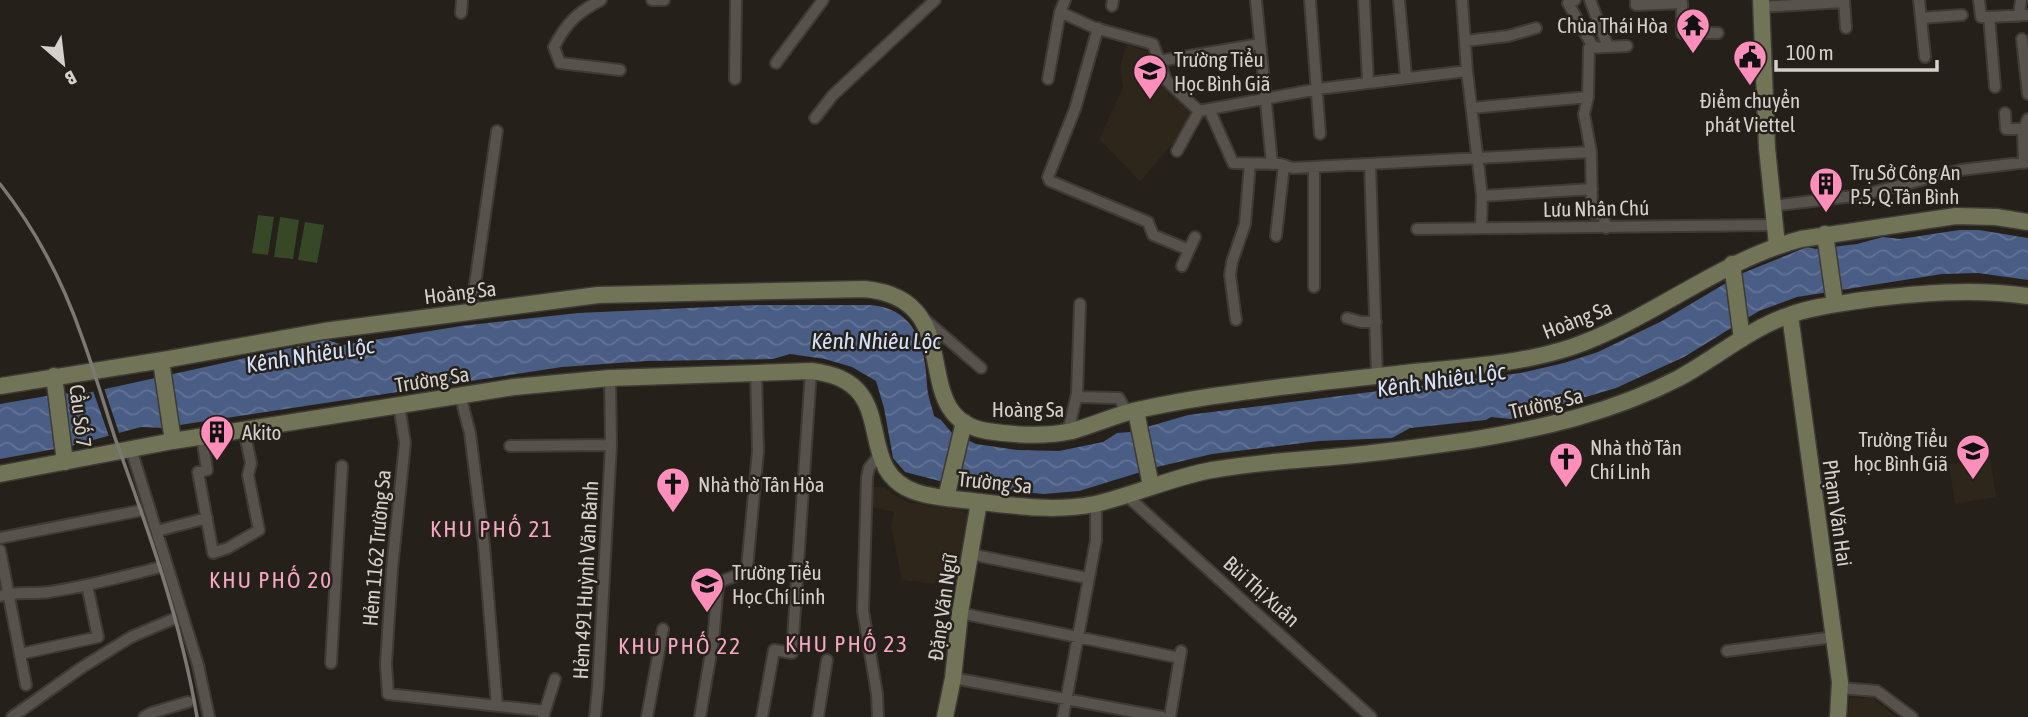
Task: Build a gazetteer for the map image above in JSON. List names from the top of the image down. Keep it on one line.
{"streets":{"street":["Lưu Nhân Chú","Hoàng Sa","Trường Sa","Cầu Số 7","Phạm Văn Hai","Hẻm 1162 Trường Sa","Hẻm 491 Huỳnh Văn Bánh","Bùi Thị Xuân","Đặng Văn Ngữ"]},"crossings":[["Hoàng Sa","Cầu Số 7"],["Trường Sa","Cầu Số 7"],["Trường Sa","Phạm Văn Hai"],["Trường Sa","Hẻm 1162 Trường Sa"],["Trường Sa","Hẻm 491 Huỳnh Văn Bánh"],["Trường Sa","Bùi Thị Xuân"],["Trường Sa","Đặng Văn Ngữ"]],"districts":["KHU PHỐ 21","KHU PHỐ 20","KHU PHỐ 23","KHU PHỐ 22"],"water":["Kênh Nhiêu Lộc"],"places":{"temple":["Chùa Thái Hòa"],"public building":["Điểm chuyển phát Viettel"],"school or university":["Trường Tiểu Học Bình Giã","Trường Tiểu học Bình Giã","Trường Tiểu Học Chí Linh"],"building":["Trụ Sở Công An P.5, Q.Tân Bình","Akito"],"church":["Nhà thờ Tân Chí Linh","Nhà thờ Tân Hòa"]},"scale_bar":"100 m","north":"bottom right"}
